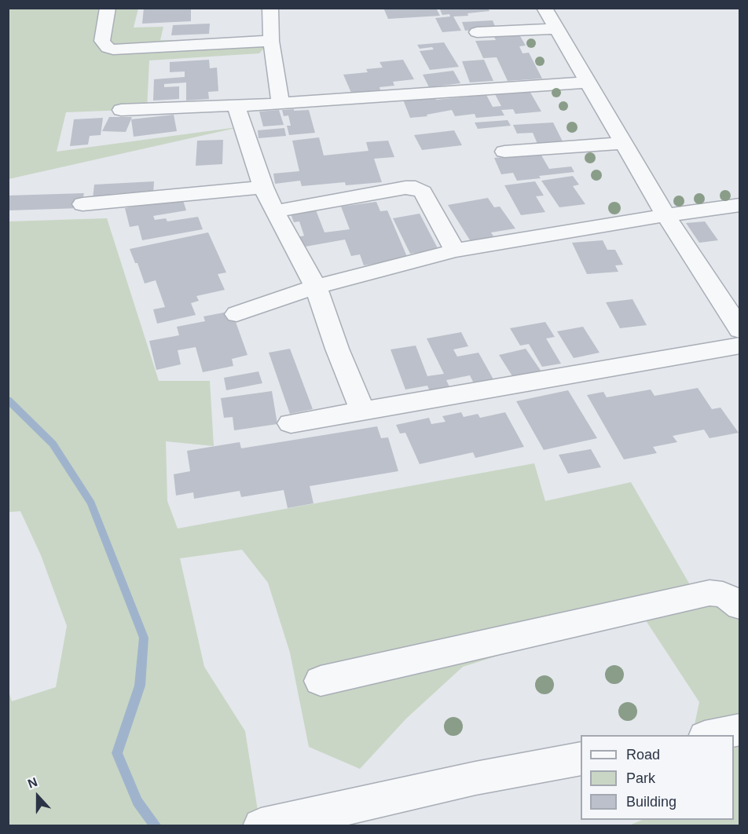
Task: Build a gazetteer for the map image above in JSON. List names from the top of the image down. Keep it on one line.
{"legend":["Road","Park","Building"],"north":"top"}
